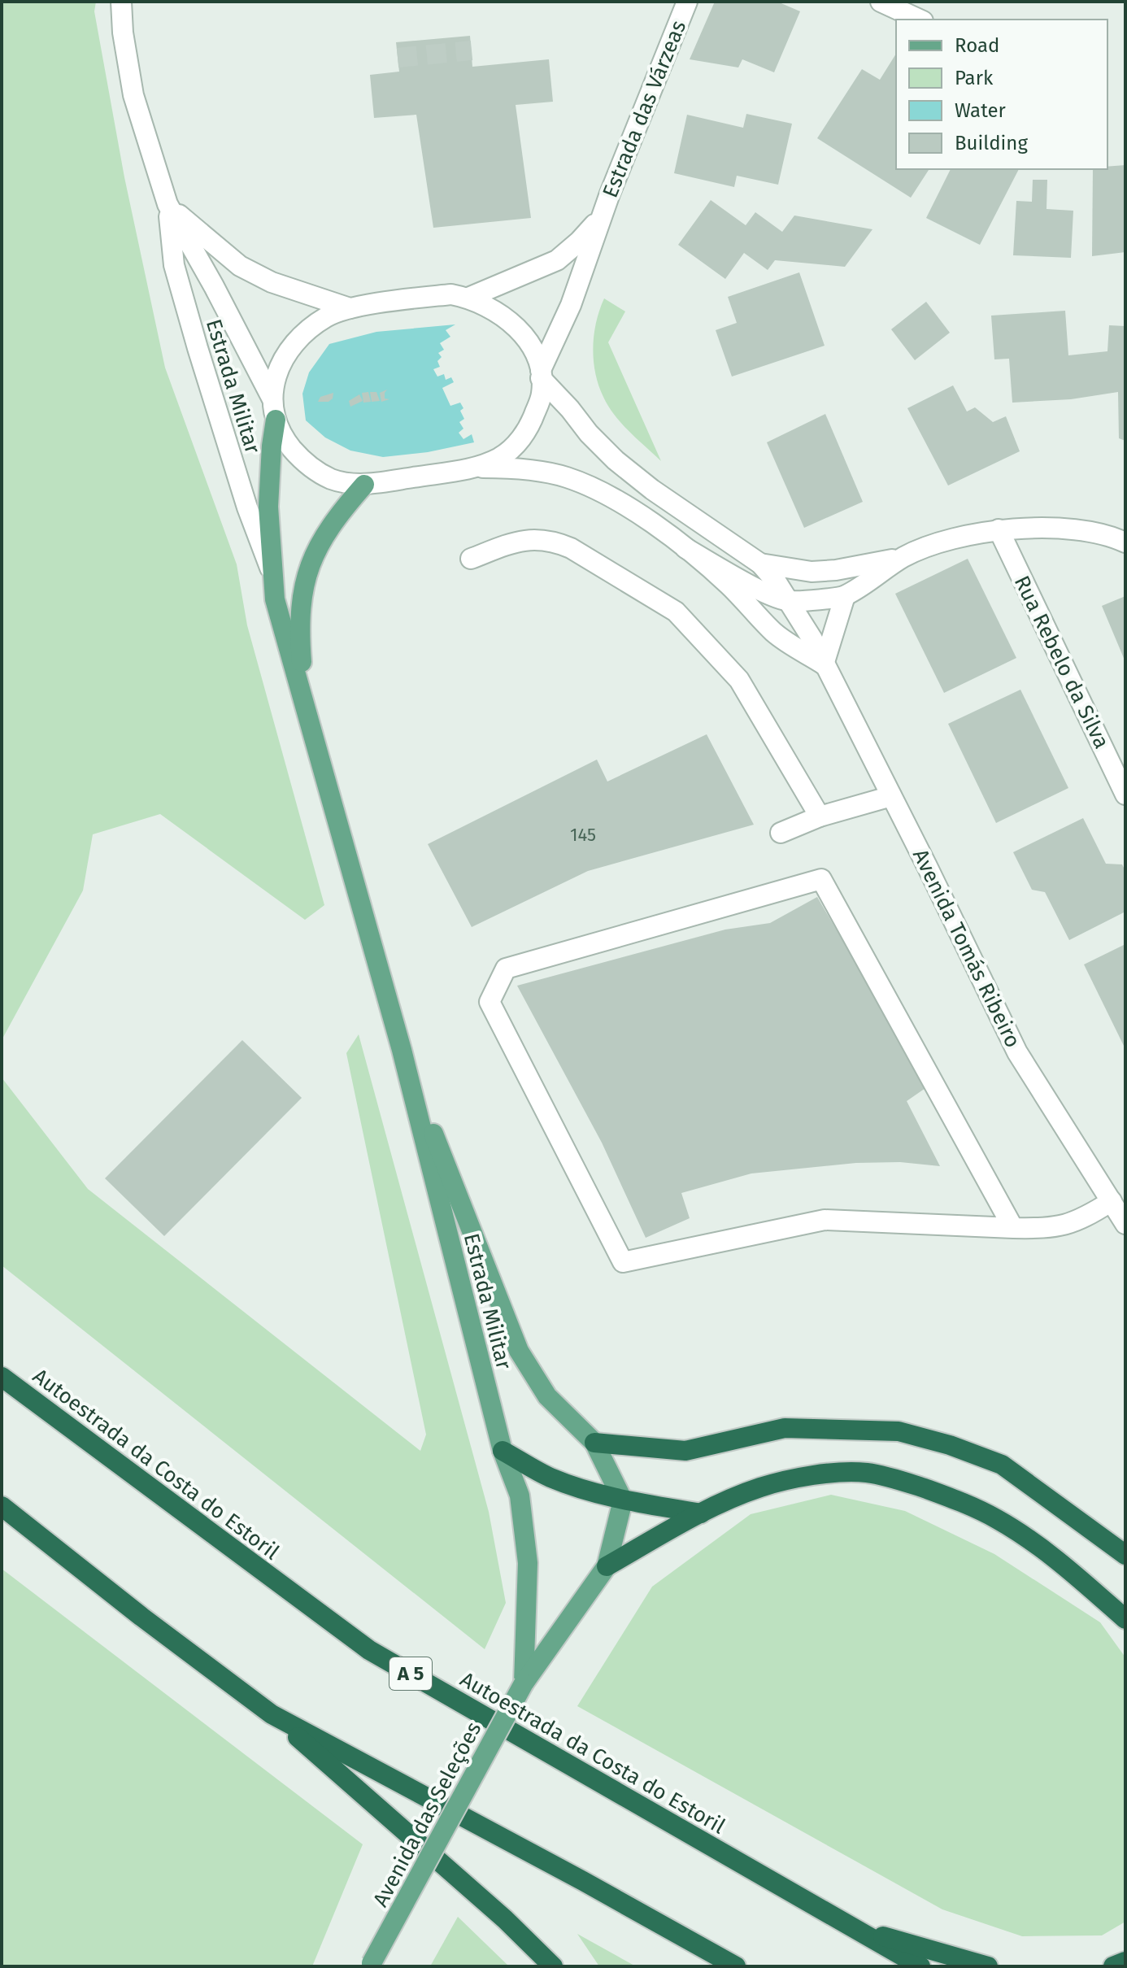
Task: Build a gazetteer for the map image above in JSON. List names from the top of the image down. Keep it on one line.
{"streets":{"highway":["Autoestrada da Costa do Estoril","A 5"],"main road":["Estrada Militar","Avenida das Seleções"],"street":["Estrada das Várzeas","Rua Rebelo da Silva","Avenida Tomás Ribeiro"]},"crossings":[["Estrada das Várzeas","Avenida Tomás Ribeiro"],["Estrada Militar","Avenida das Seleções"]],"house_numbers":["145"],"legend":["Road","Park","Water","Building"]}
